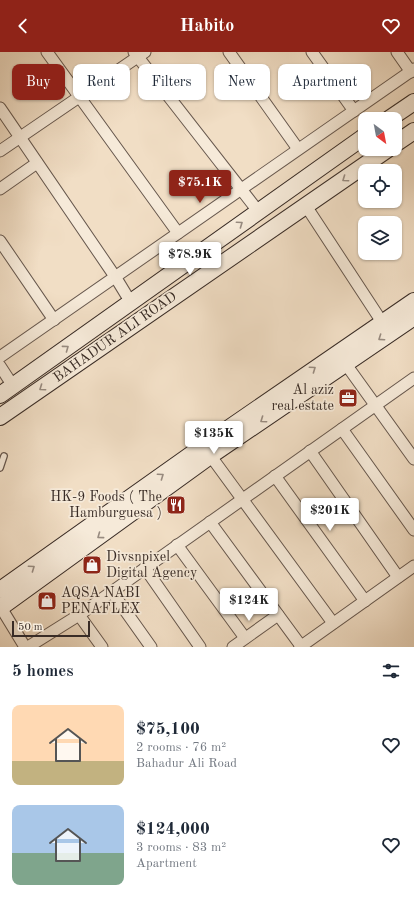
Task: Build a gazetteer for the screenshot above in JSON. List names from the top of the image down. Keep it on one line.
{"streets":{"street":["BAHADUR ALI ROAD"]},"places":{"office":["Al aziz real estate"],"restaurant":["HK-9 Foods ( The Hamburguesa )"],"shop":["Divsnpixel Digital Agency","AQSA NABI PENAFLEX"]},"scale_bar":"50 m","north":"bottom right","page":{"header":"Habito","chip":["Buy","Rent","Filters","New","Apartment"],"price":["$75.1K","$78.9K","$135K","$201K","$124K"],"scale":"50 m","heading":"5 homes","list":[{"name":"$75,100","note":"2 rooms · 76 m² · Bahadur Ali Road"},{"name":"$124,000","note":"3 rooms · 83 m² · Apartment"}]}}
